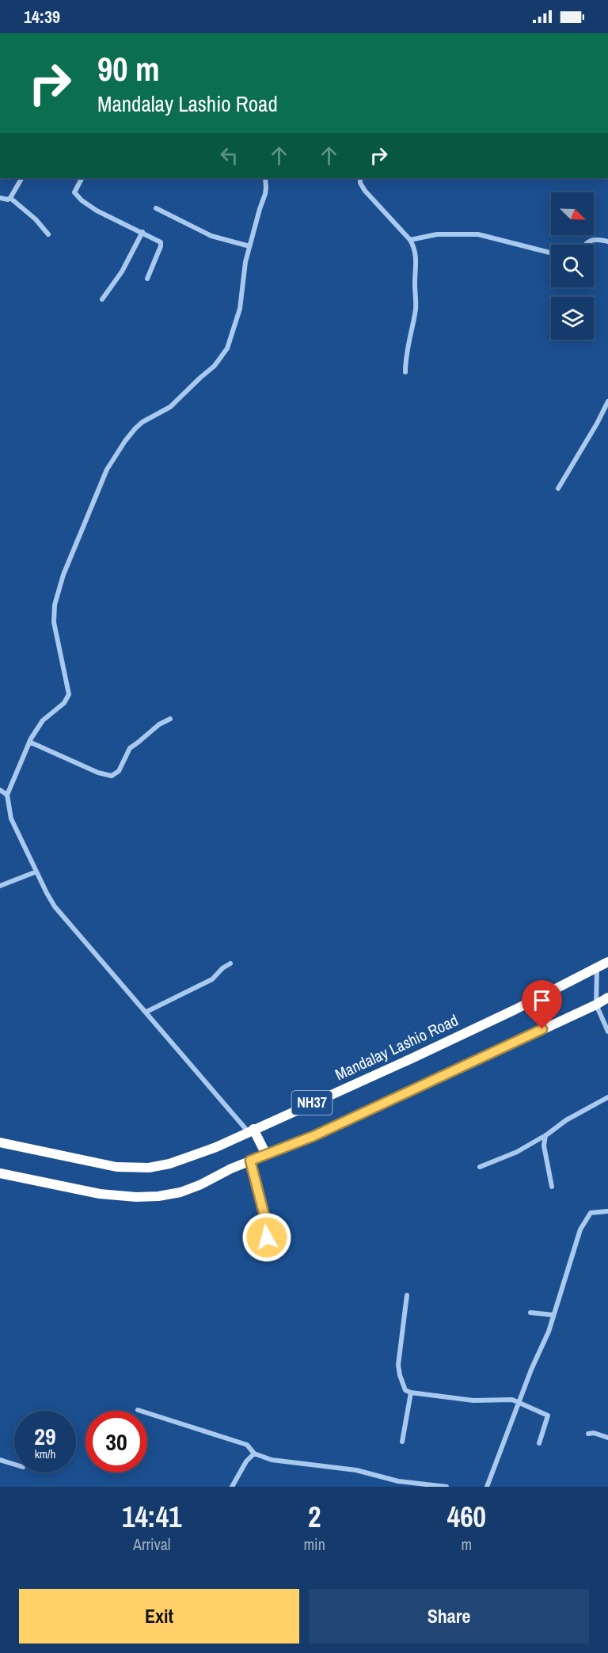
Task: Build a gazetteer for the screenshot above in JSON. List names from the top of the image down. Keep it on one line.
{"streets":{"highway":["Mandalay Lashio Road","NH37"]},"north":"bottom right","page":{"status":"14:39","turn":["90 m","Mandalay Lashio Road"],"speed":"29 km/h","limit":"30","eta":["14:41","Arrival","2","min","460","m"],"buttons":["Exit","Share"]}}
